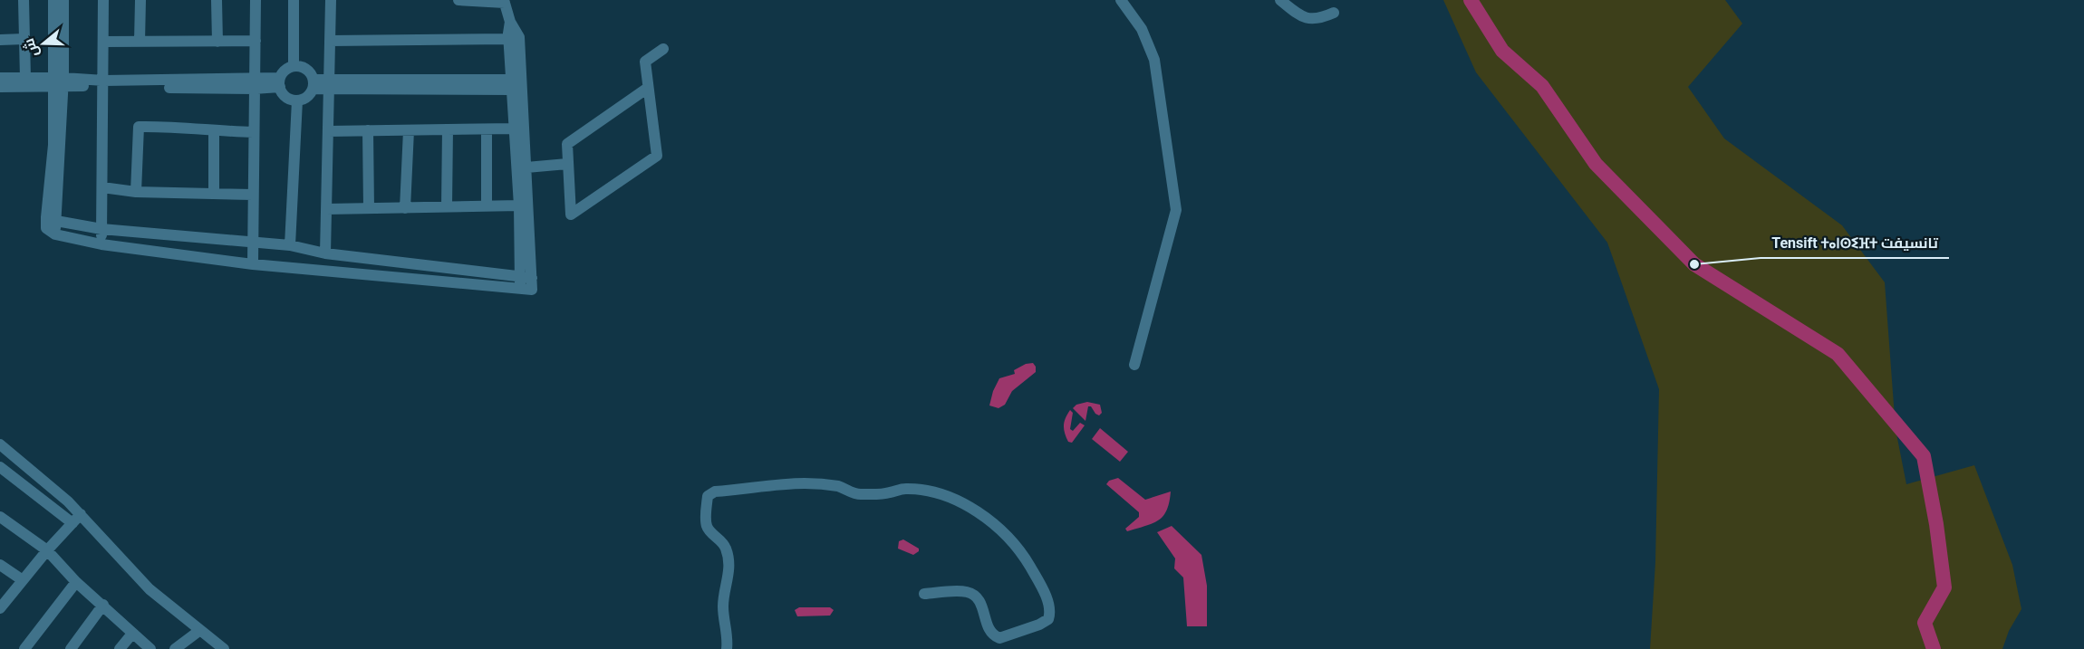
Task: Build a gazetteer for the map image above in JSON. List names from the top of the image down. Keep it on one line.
{"places":["Tensift ⵜⴰⵏⵙⵉⴼⵜ تانسيفت"],"north":"left"}
